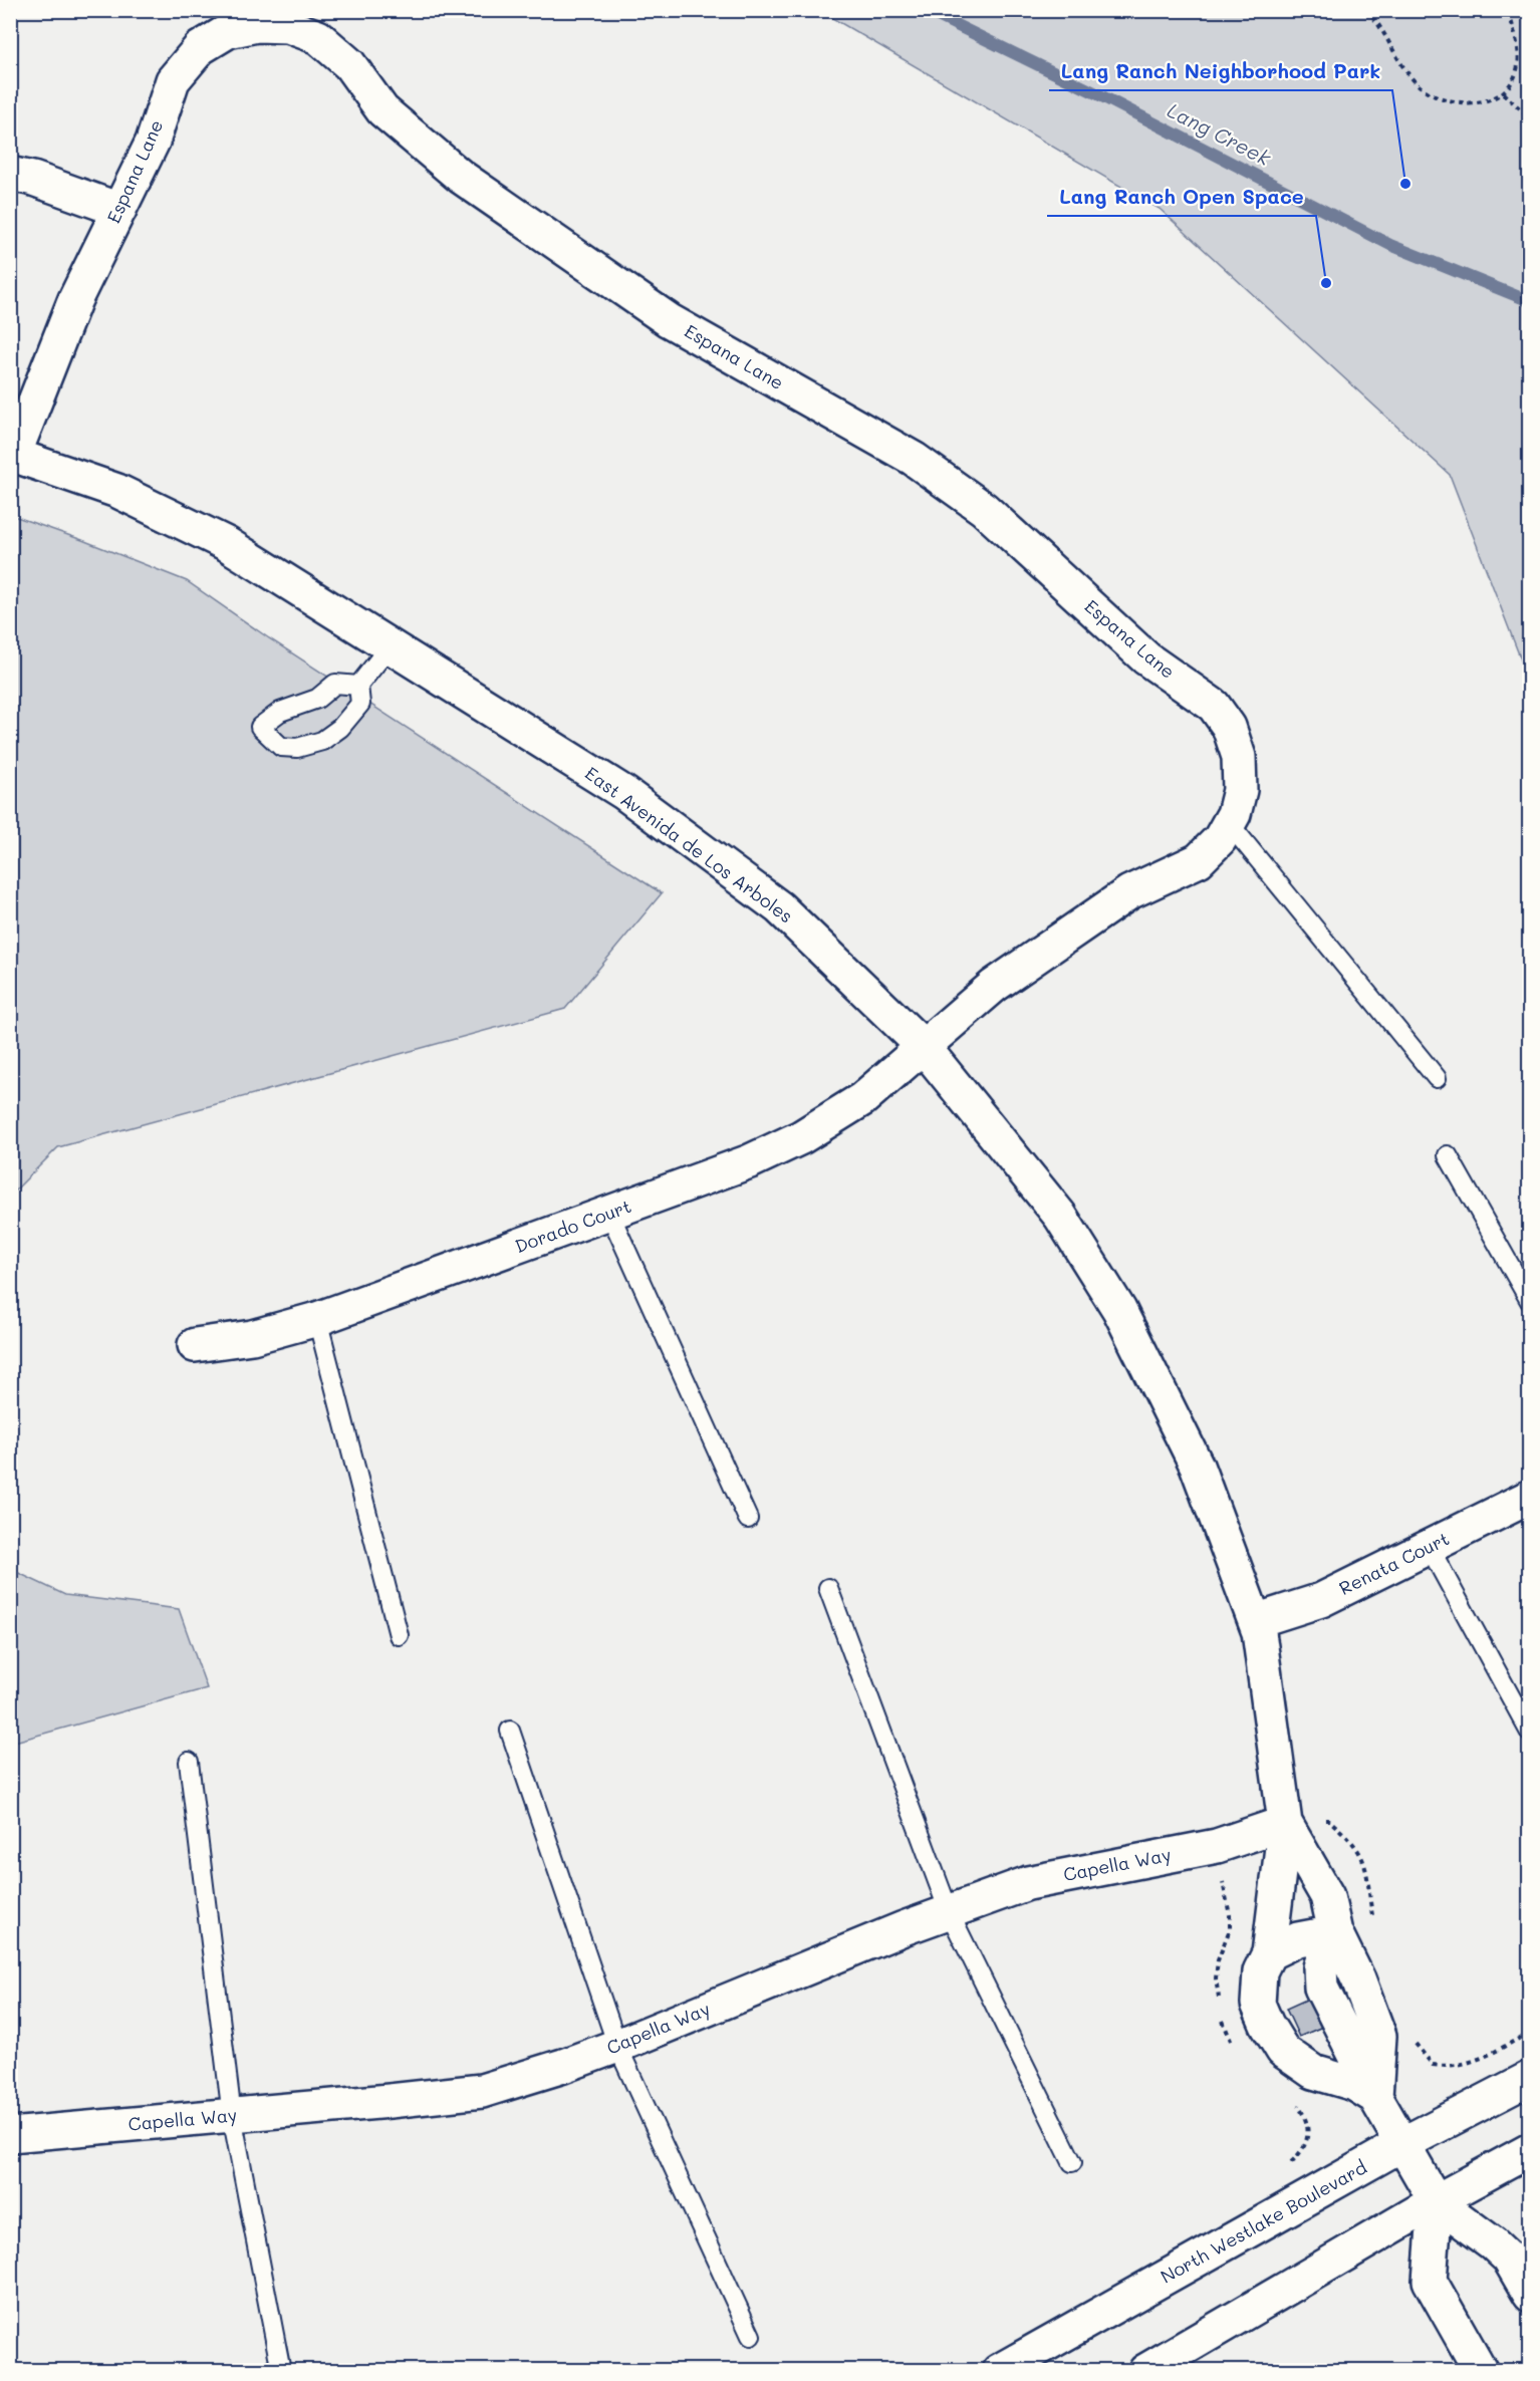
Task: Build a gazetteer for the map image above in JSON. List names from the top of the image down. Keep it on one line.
{"streets":{"street":["Espana Lane","East Avenida de Los Arboles","Dorado Court","Renata Court","Capella Way","North Westlake Boulevard"]},"crossings":[["Espana Lane","East Avenida de Los Arboles"],["Espana Lane","Dorado Court"],["East Avenida de Los Arboles","Dorado Court"],["East Avenida de Los Arboles","Renata Court"],["East Avenida de Los Arboles","Capella Way"]],"water":["Lang Creek"],"places":["Lang Ranch Neighborhood Park","Lang Ranch Open Space"]}
